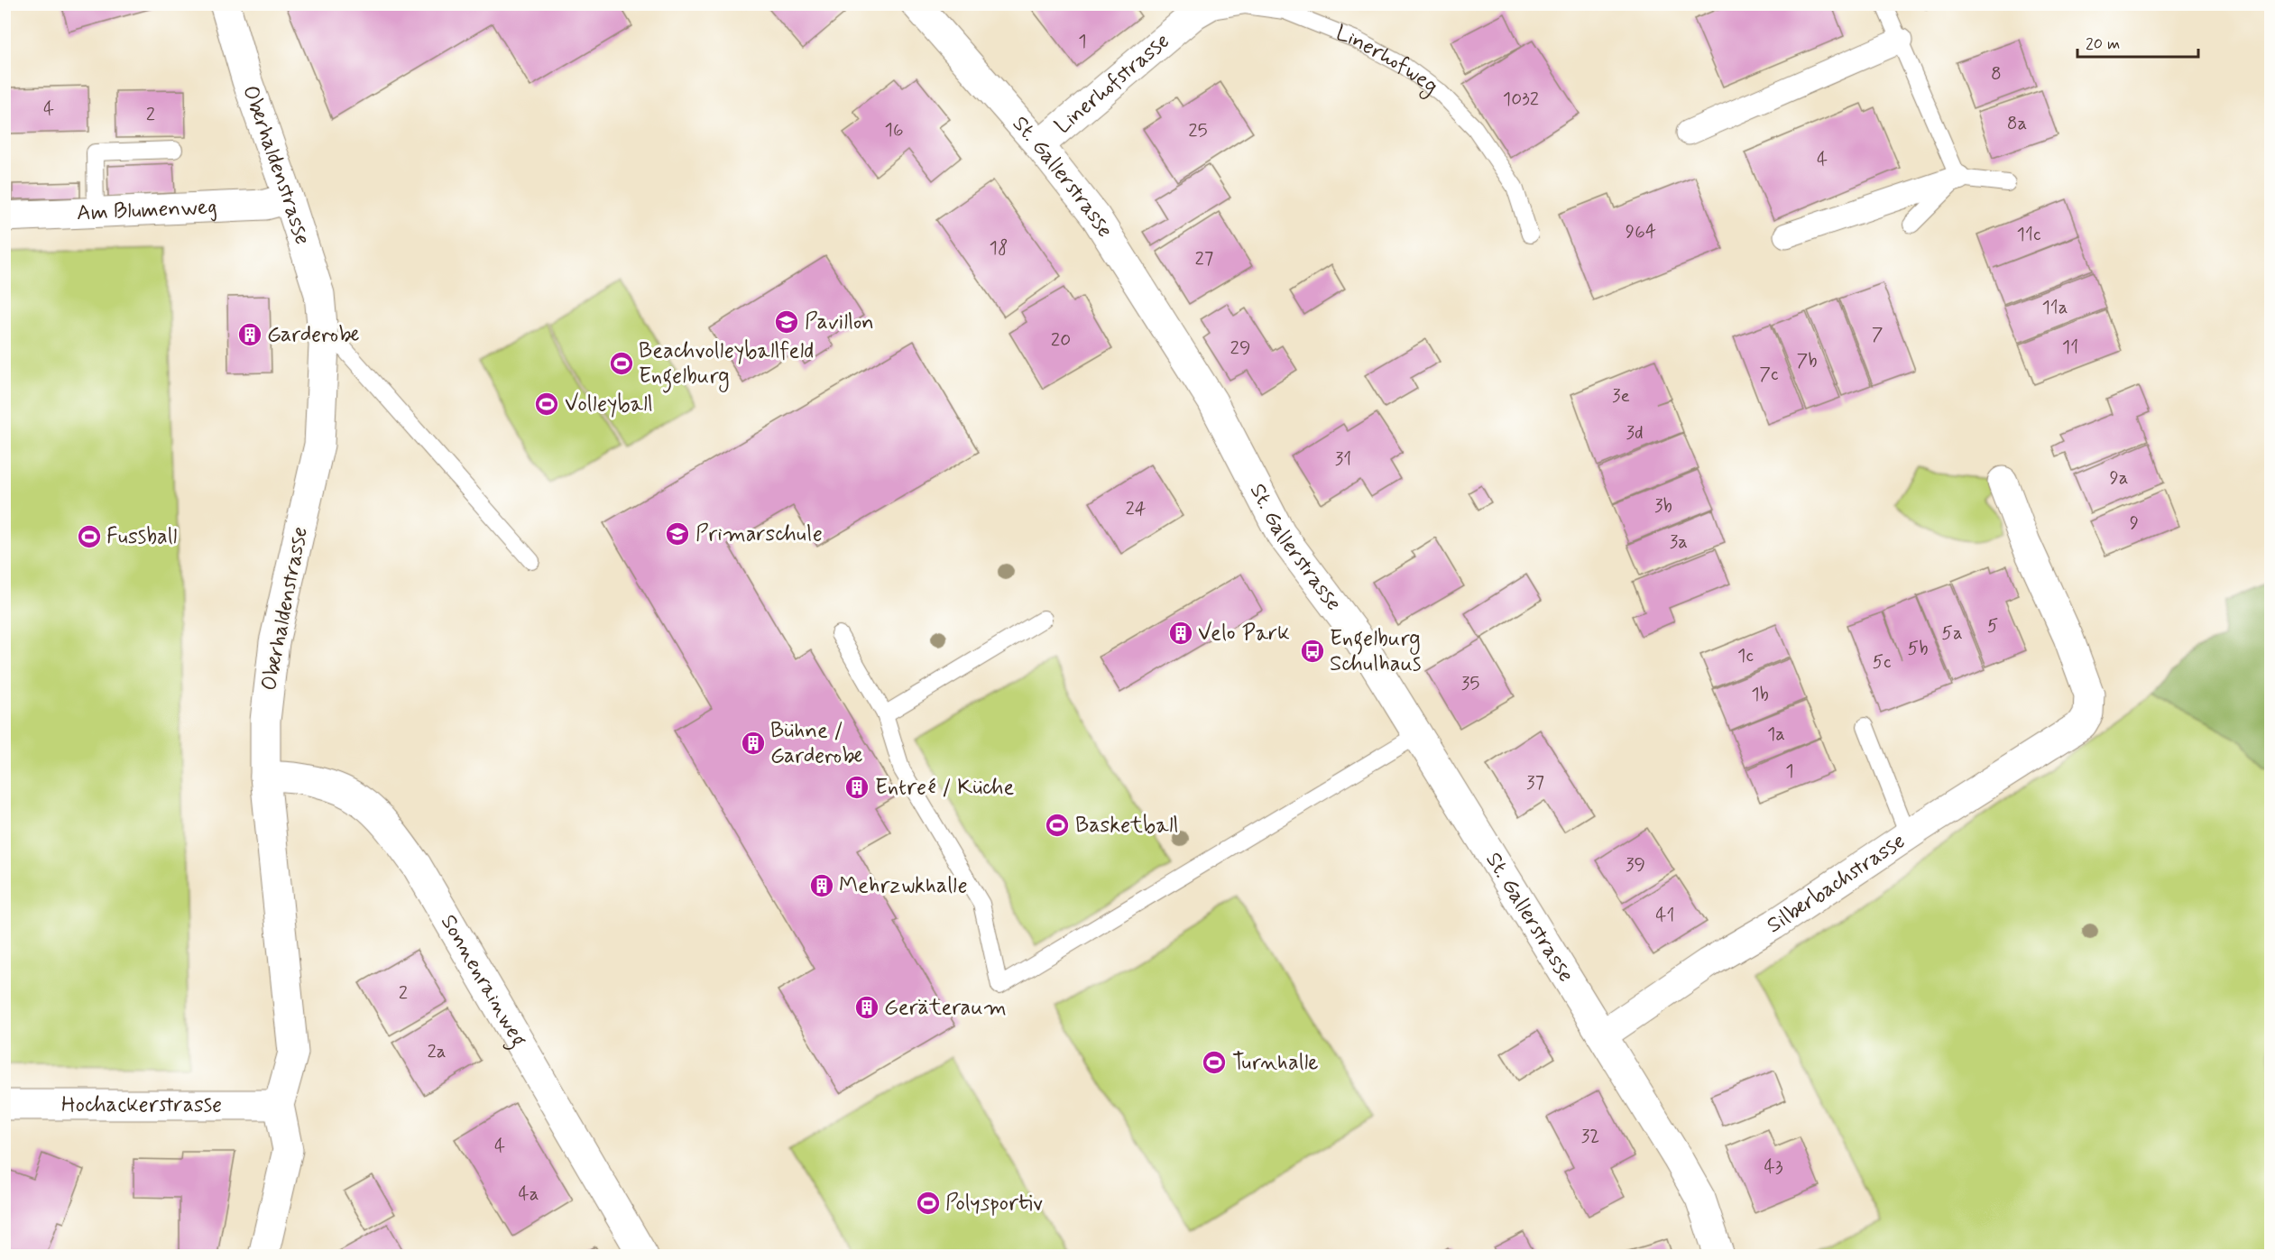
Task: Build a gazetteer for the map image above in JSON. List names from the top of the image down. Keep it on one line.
{"streets":{"street":["Linerhofstrasse","Oberhaldenstrasse","St. Gallerstrasse","Am Blumenweg","Silberbachstrasse","Sonnenrainweg","Hochackerstrasse"],"lane":["Linerhofweg"]},"crossings":[["Linerhofweg","Linerhofstrasse"],["Linerhofstrasse","St. Gallerstrasse"],["Oberhaldenstrasse","Am Blumenweg"],["Oberhaldenstrasse","Sonnenrainweg"],["Oberhaldenstrasse","Hochackerstrasse"],["St. Gallerstrasse","Silberbachstrasse"]],"places":{"school or university":["Pavillon","Primarschule"],"building":["Garderobe","Velo Park","Bühne / Garderobe","Entreé / Küche","Mehrzwkhalle","Geräteraum"],"sports":["Beachvolleyballfeld Engelburg","Volleyball","Fussball","Basketball","Turnhalle","Polysportiv"],"bus stop":["Engelburg Schulhaus"]},"house_numbers":["1","8","1032","4","2","8a","16","25","4","964","11c","18","27","11a","7","20","11","29","7b","7c","3e","3d","31","9a","3b","24","9","3a","5","5a","5b","1c","5c","35","1b","1a","1","37","39","41","2","2a","32","4","43","4a"],"scale_bar":"20 m"}
